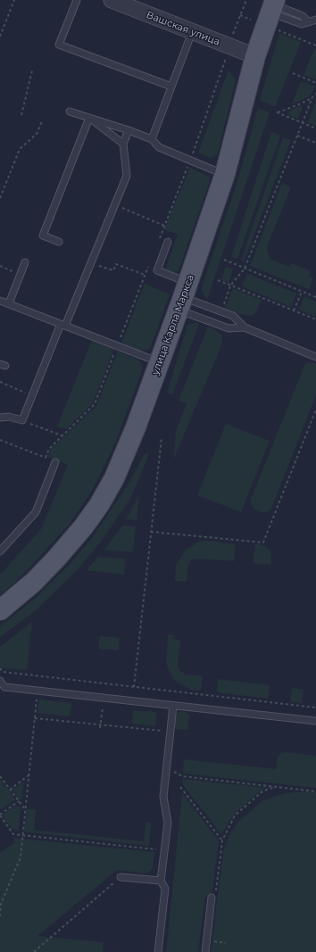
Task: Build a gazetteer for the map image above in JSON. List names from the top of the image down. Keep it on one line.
{"streets":{"main road":["улица Карла Маркса"],"street":["Вашская улица"]},"crossings":[["Вашская улица","улица Карла Маркса"]]}
